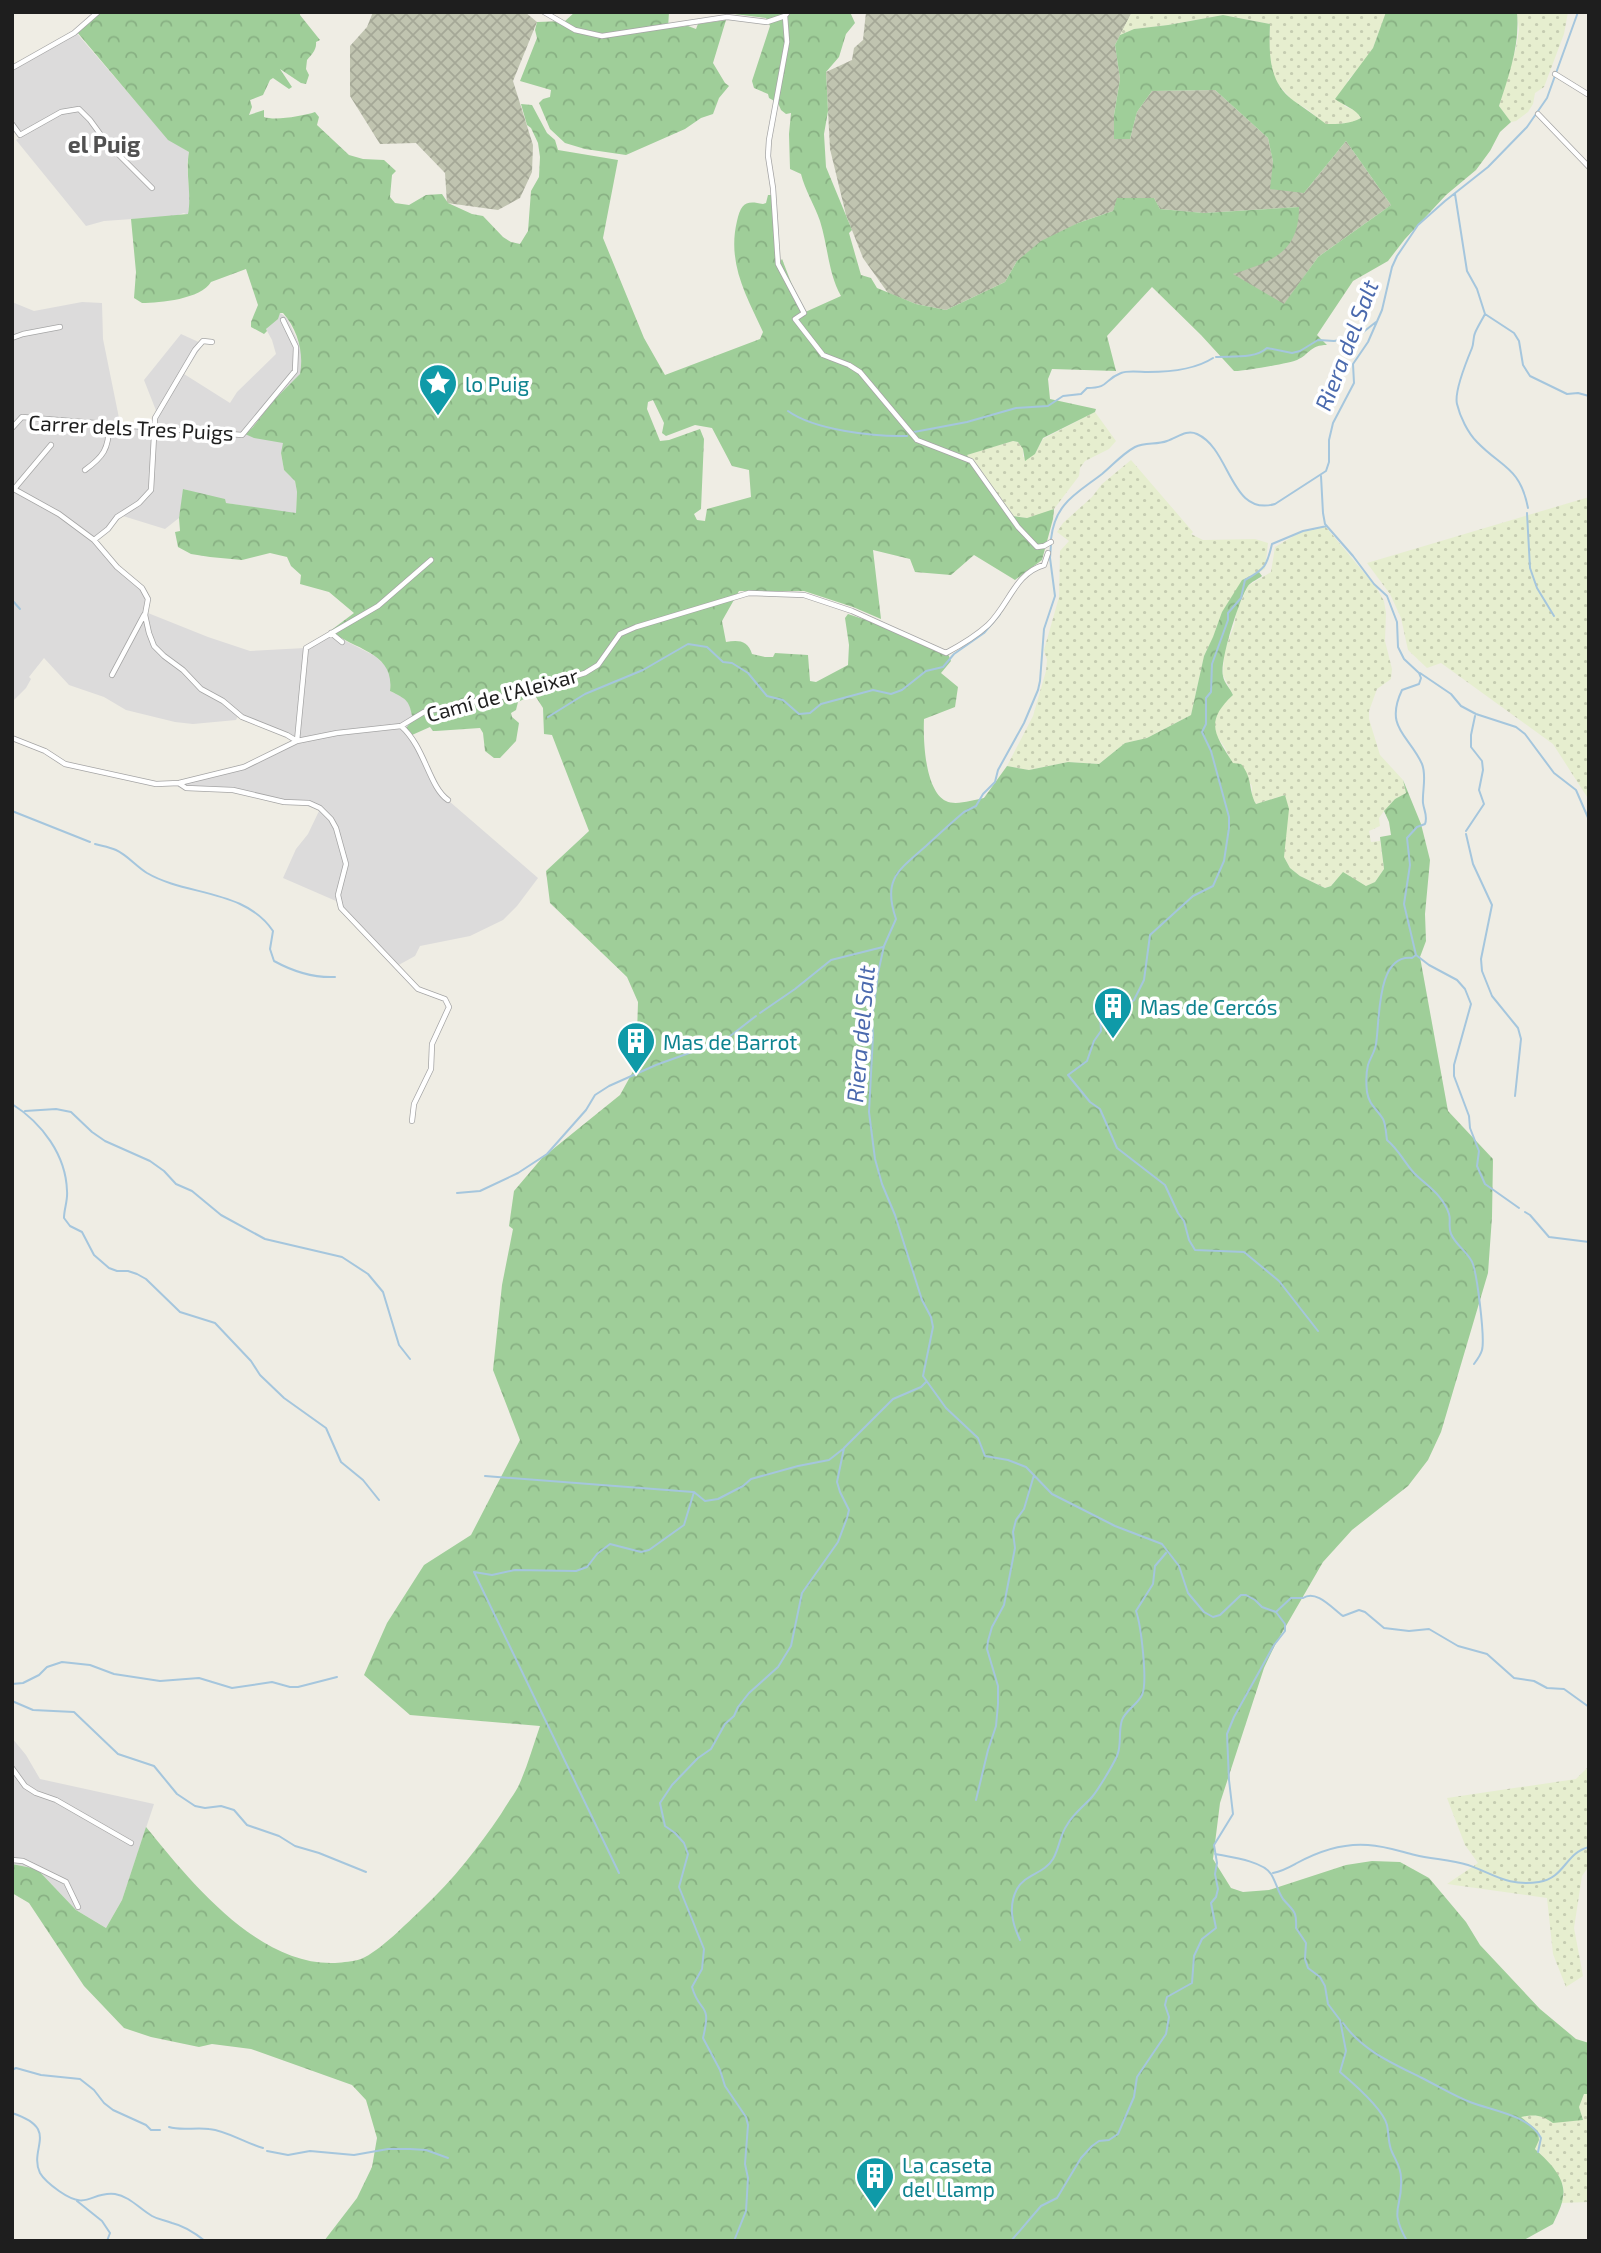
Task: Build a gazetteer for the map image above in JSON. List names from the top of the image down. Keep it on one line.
{"streets":{"street":["Carrer dels Tres Puigs","Camí de l'Aleixar"]},"districts":["el Puig"],"water":["Riera del Salt"],"places":{"place":["lo Puig"],"building":["Mas de Cercós","Mas de Barrot","La caseta del Llamp"]}}
